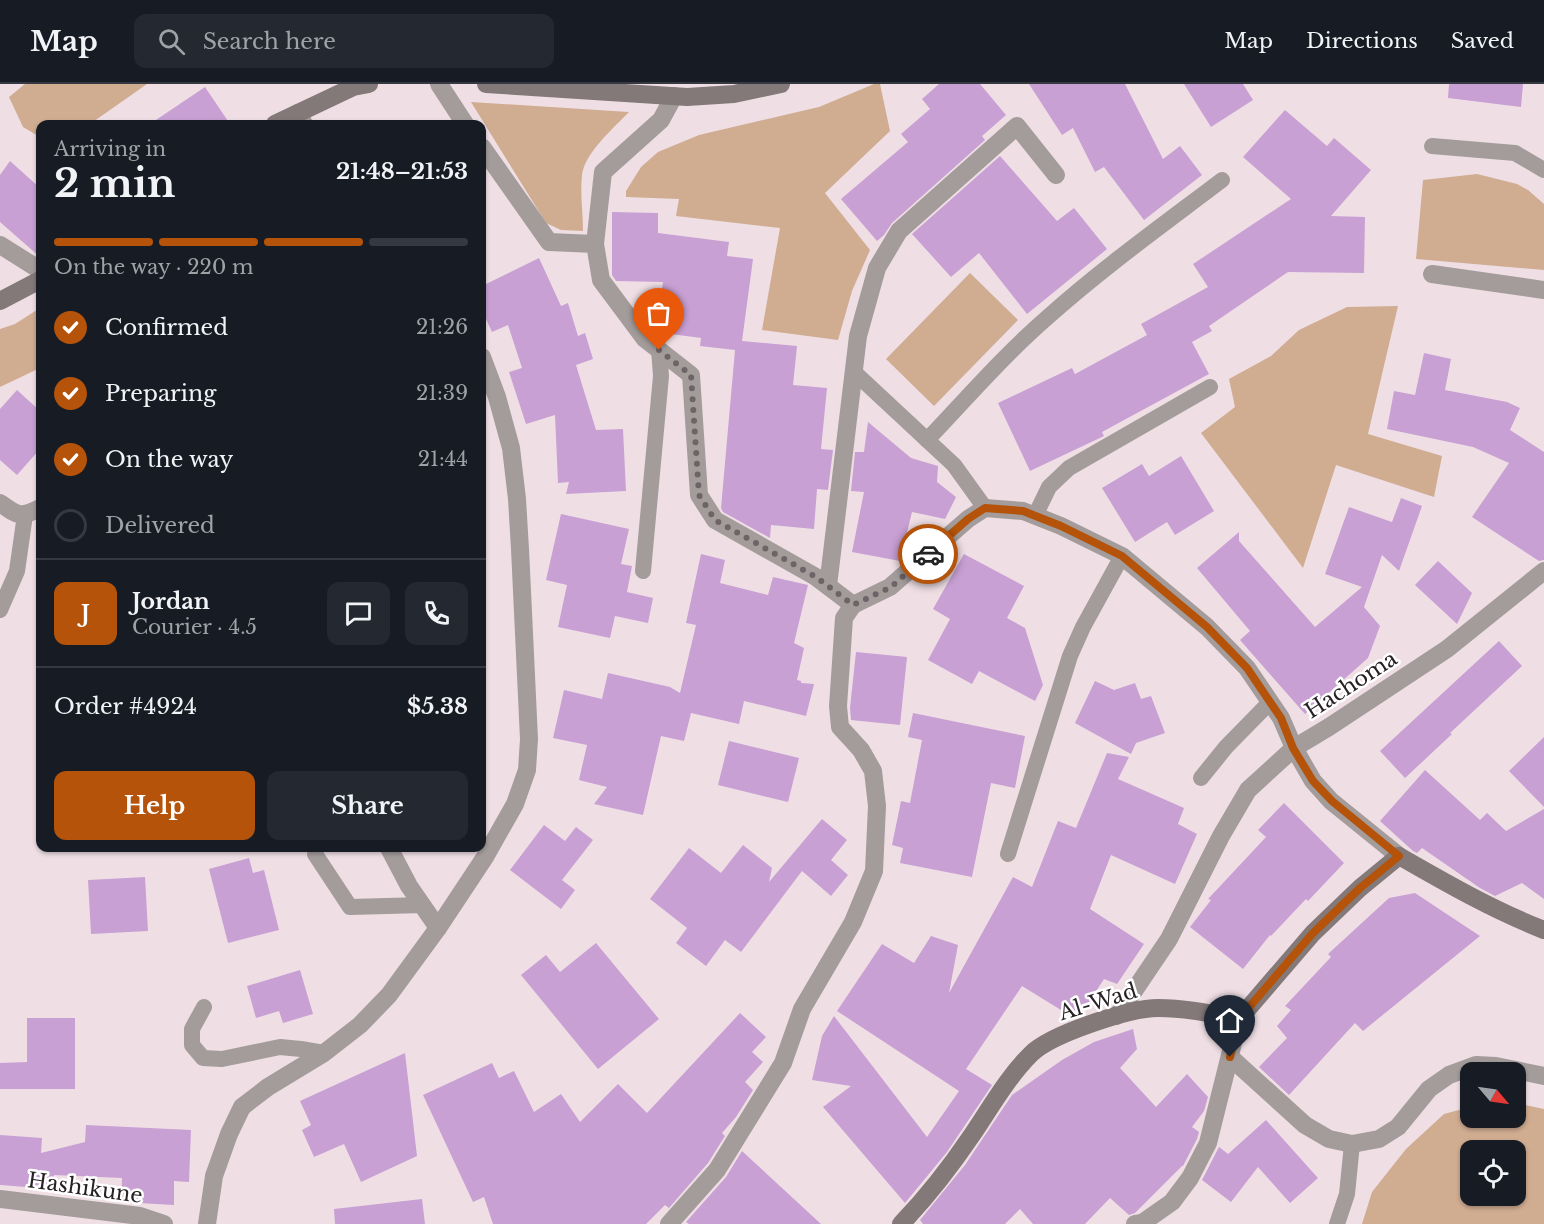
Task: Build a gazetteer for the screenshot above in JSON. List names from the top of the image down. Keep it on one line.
{"streets":{"street":["Hachoma","Al-Wad","Hashikune"]},"crossings":[["Hachoma","Al-Wad"]],"north":"bottom right","page":{"header":"Map","search":"Search here","nav":["Map","Directions","Saved"],"heading":["2 min","Arriving in","21:48–21:53"],"panel":["Jordan","Courier · 4.5","Order #4924","$5.38"],"bar":"On the way · 220 m","list":[["Confirmed","21:26"],["Preparing","21:39"],["On the way","21:44"],"Delivered"],"round":"J","buttons":["Help","Share"]}}
